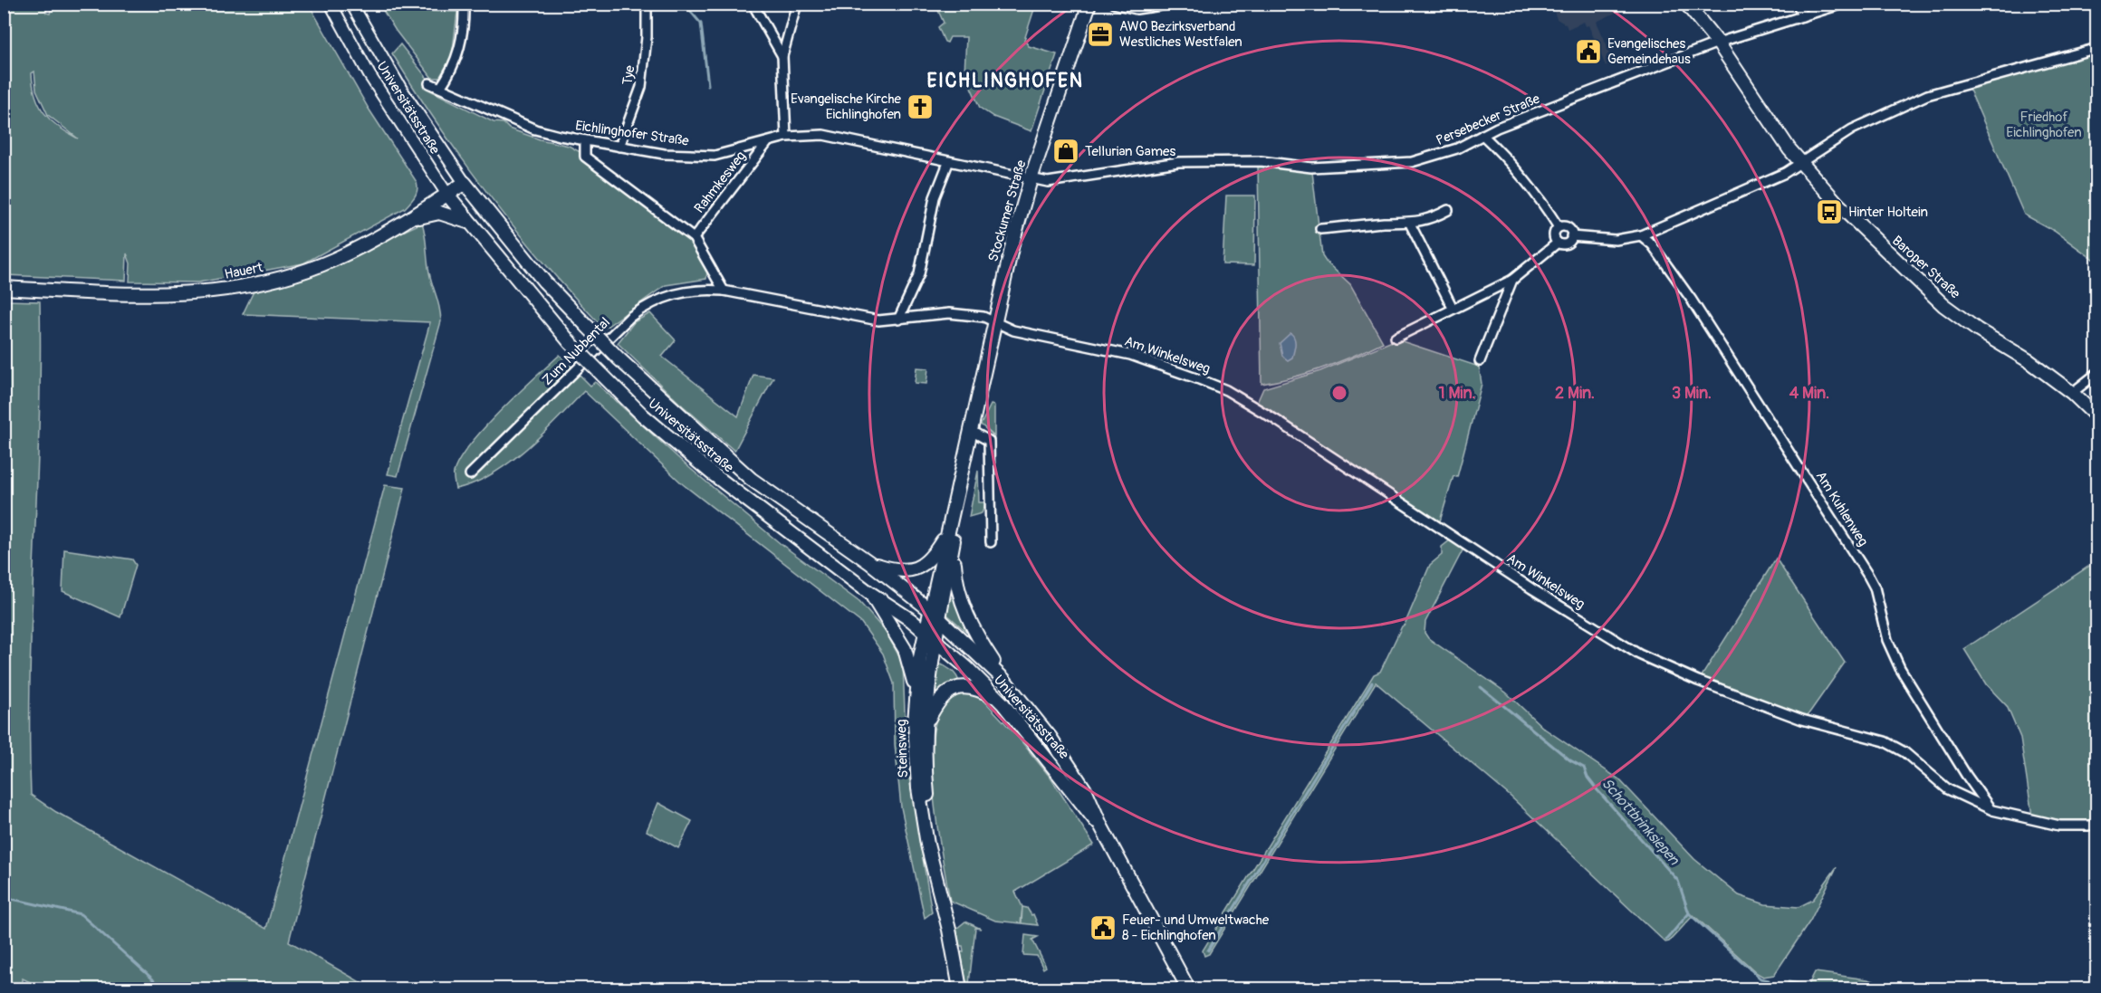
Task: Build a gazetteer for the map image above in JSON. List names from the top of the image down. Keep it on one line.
{"streets":{"main road":["Universitätsstraße","Stockumer Straße","Baroper Straße","Hauert","Steinsweg"],"street":["Tye","Persebecker Straße","Eichlinghofer Straße","Rahmkesweg","Zum Nubbental","Am Winkelsweg","Am Kuhlenweg"]},"crossings":[["Tye","Eichlinghofer Straße"],["Universitätsstraße","Stockumer Straße"],["Universitätsstraße","Hauert"],["Universitätsstraße","Steinsweg"],["Persebecker Straße","Eichlinghofer Straße"],["Persebecker Straße","Stockumer Straße"],["Persebecker Straße","Baroper Straße"],["Eichlinghofer Straße","Rahmkesweg"],["Eichlinghofer Straße","Stockumer Straße"],["Stockumer Straße","Zum Nubbental"],["Stockumer Straße","Am Winkelsweg"],["Stockumer Straße","Steinsweg"],["Zum Nubbental","Am Winkelsweg"],["Am Winkelsweg","Am Kuhlenweg"]],"districts":["EICHLINGHOFEN"],"water":["Schottbrinksiepen"],"parks":["Friedhof Eichlinghofen"],"places":{"office":["AWO Bezirksverband Westliches Westfalen"],"public building":["Evangelisches Gemeindehaus","Feuer- und Umweltwache 8 - Eichlinghofen"],"church":["Evangelische Kirche Eichlinghofen"],"shop":["Tellurian Games"],"bus stop":["Hinter Holtein"]},"rings":["1 Min.","2 Min.","3 Min.","4 Min."]}
